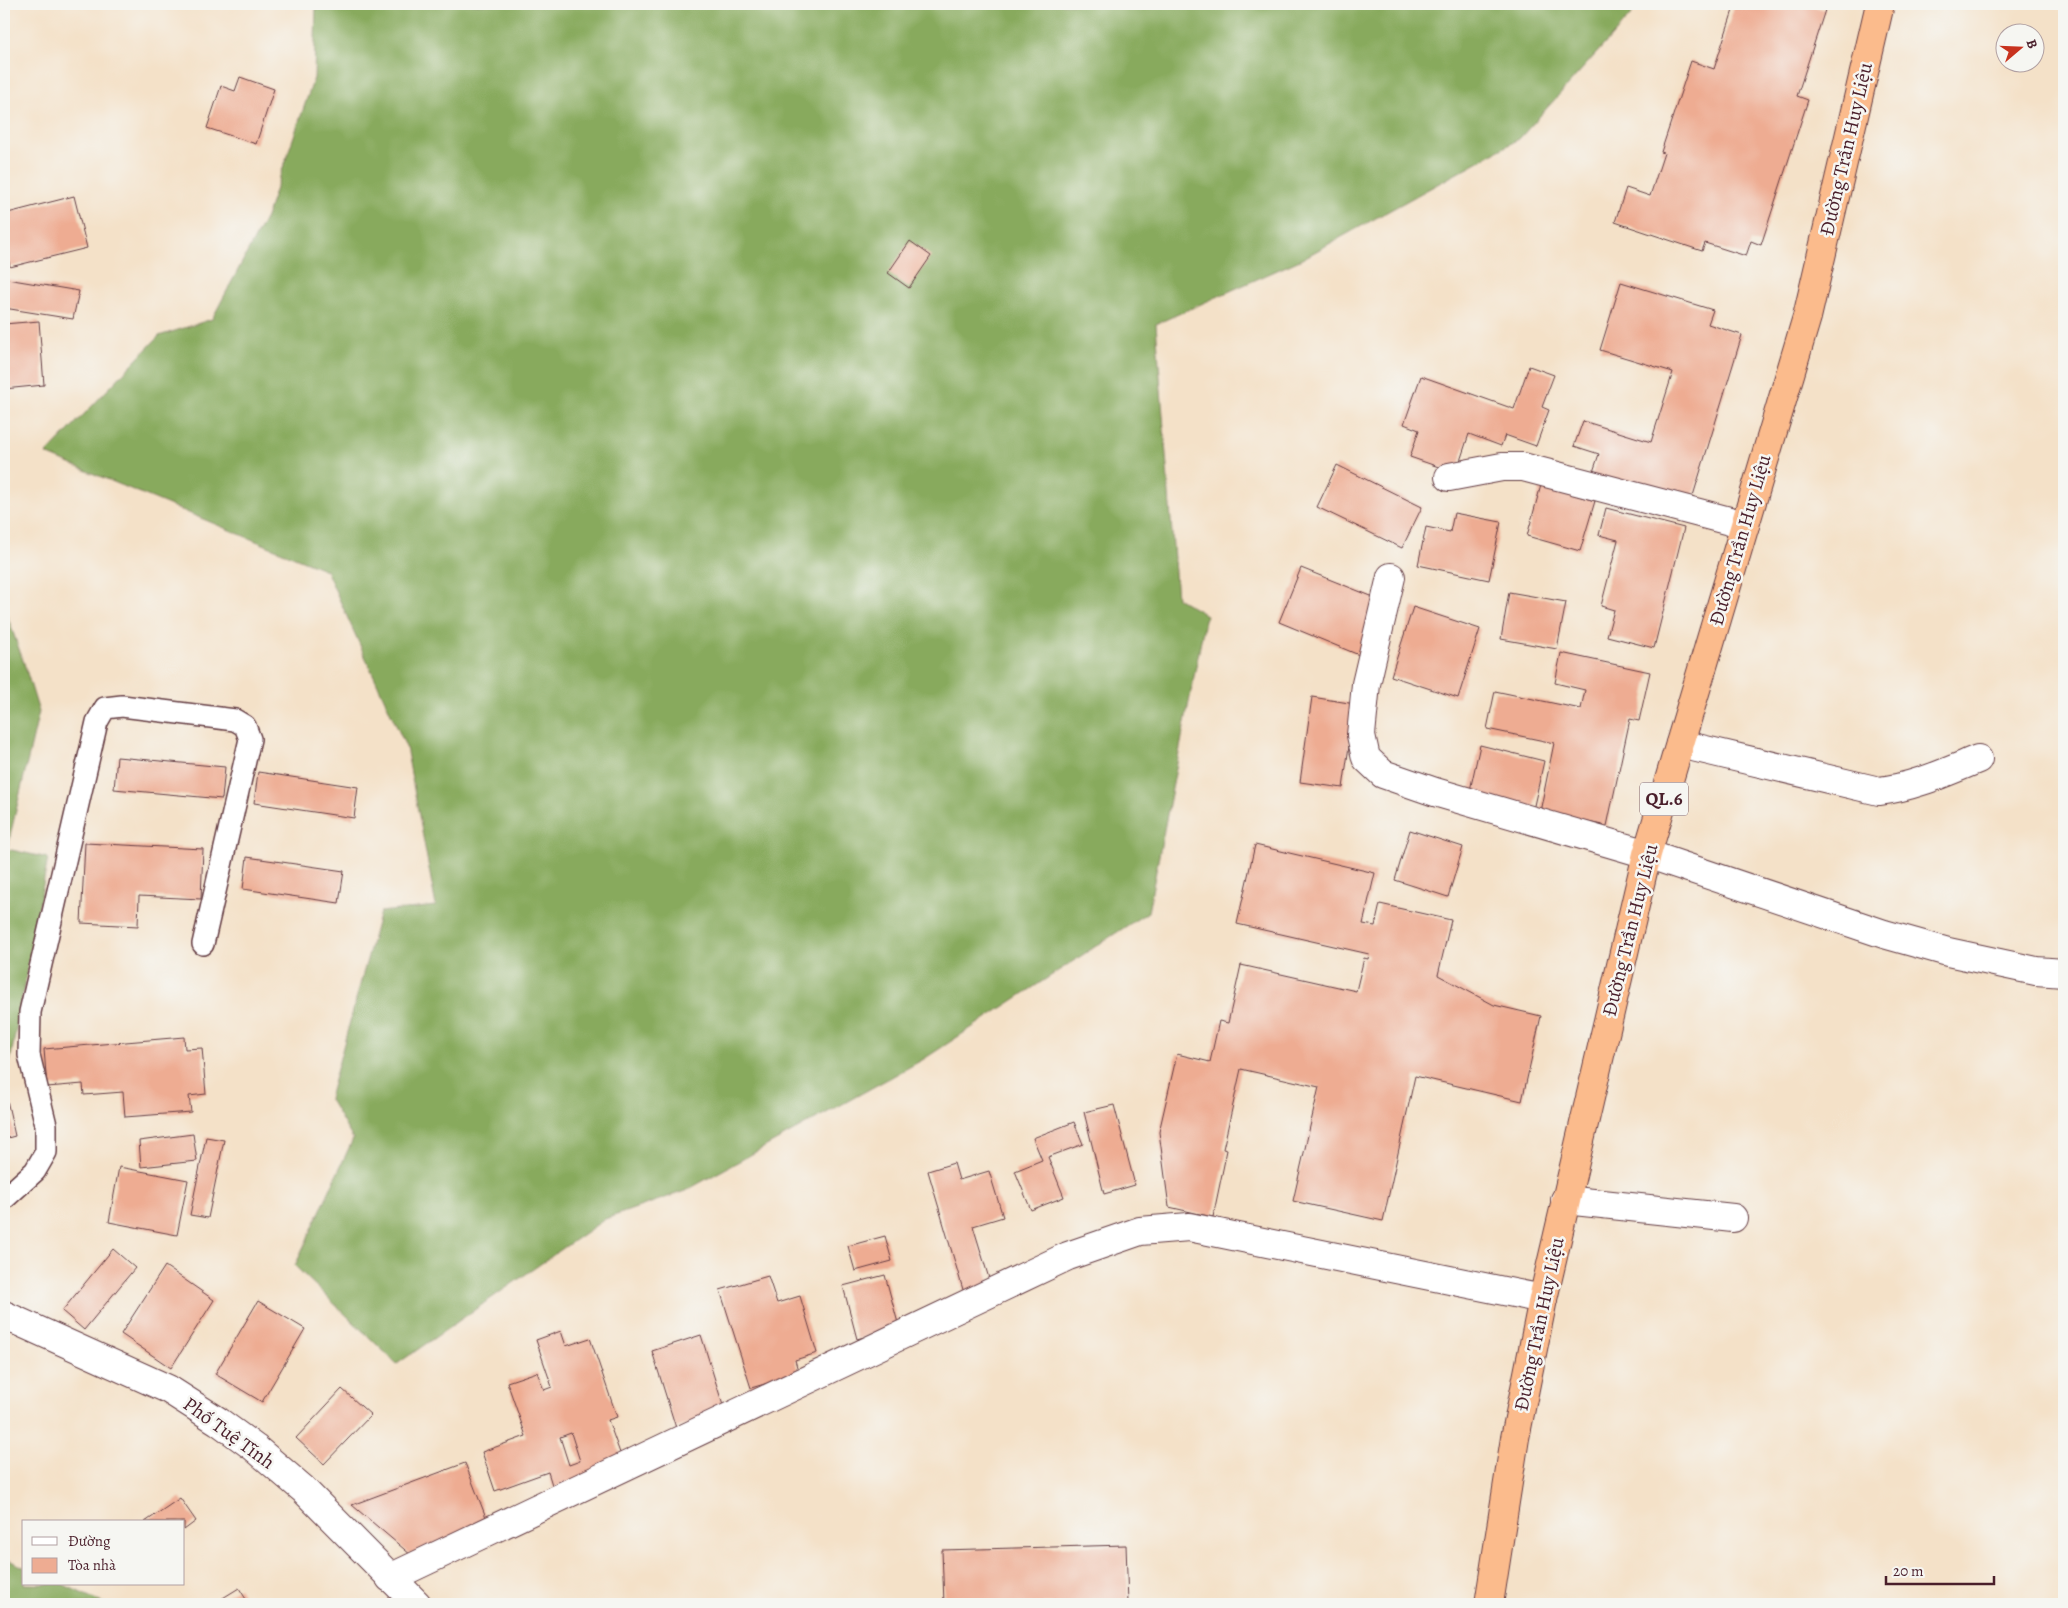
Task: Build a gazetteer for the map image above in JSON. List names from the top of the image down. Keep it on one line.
{"streets":{"highway":["Đường Trần Huy Liệu","QL.6"],"street":["Phố Tuệ Tĩnh"]},"legend":["Đường","Tòa nhà"],"scale_bar":"20 m","north":"right"}
